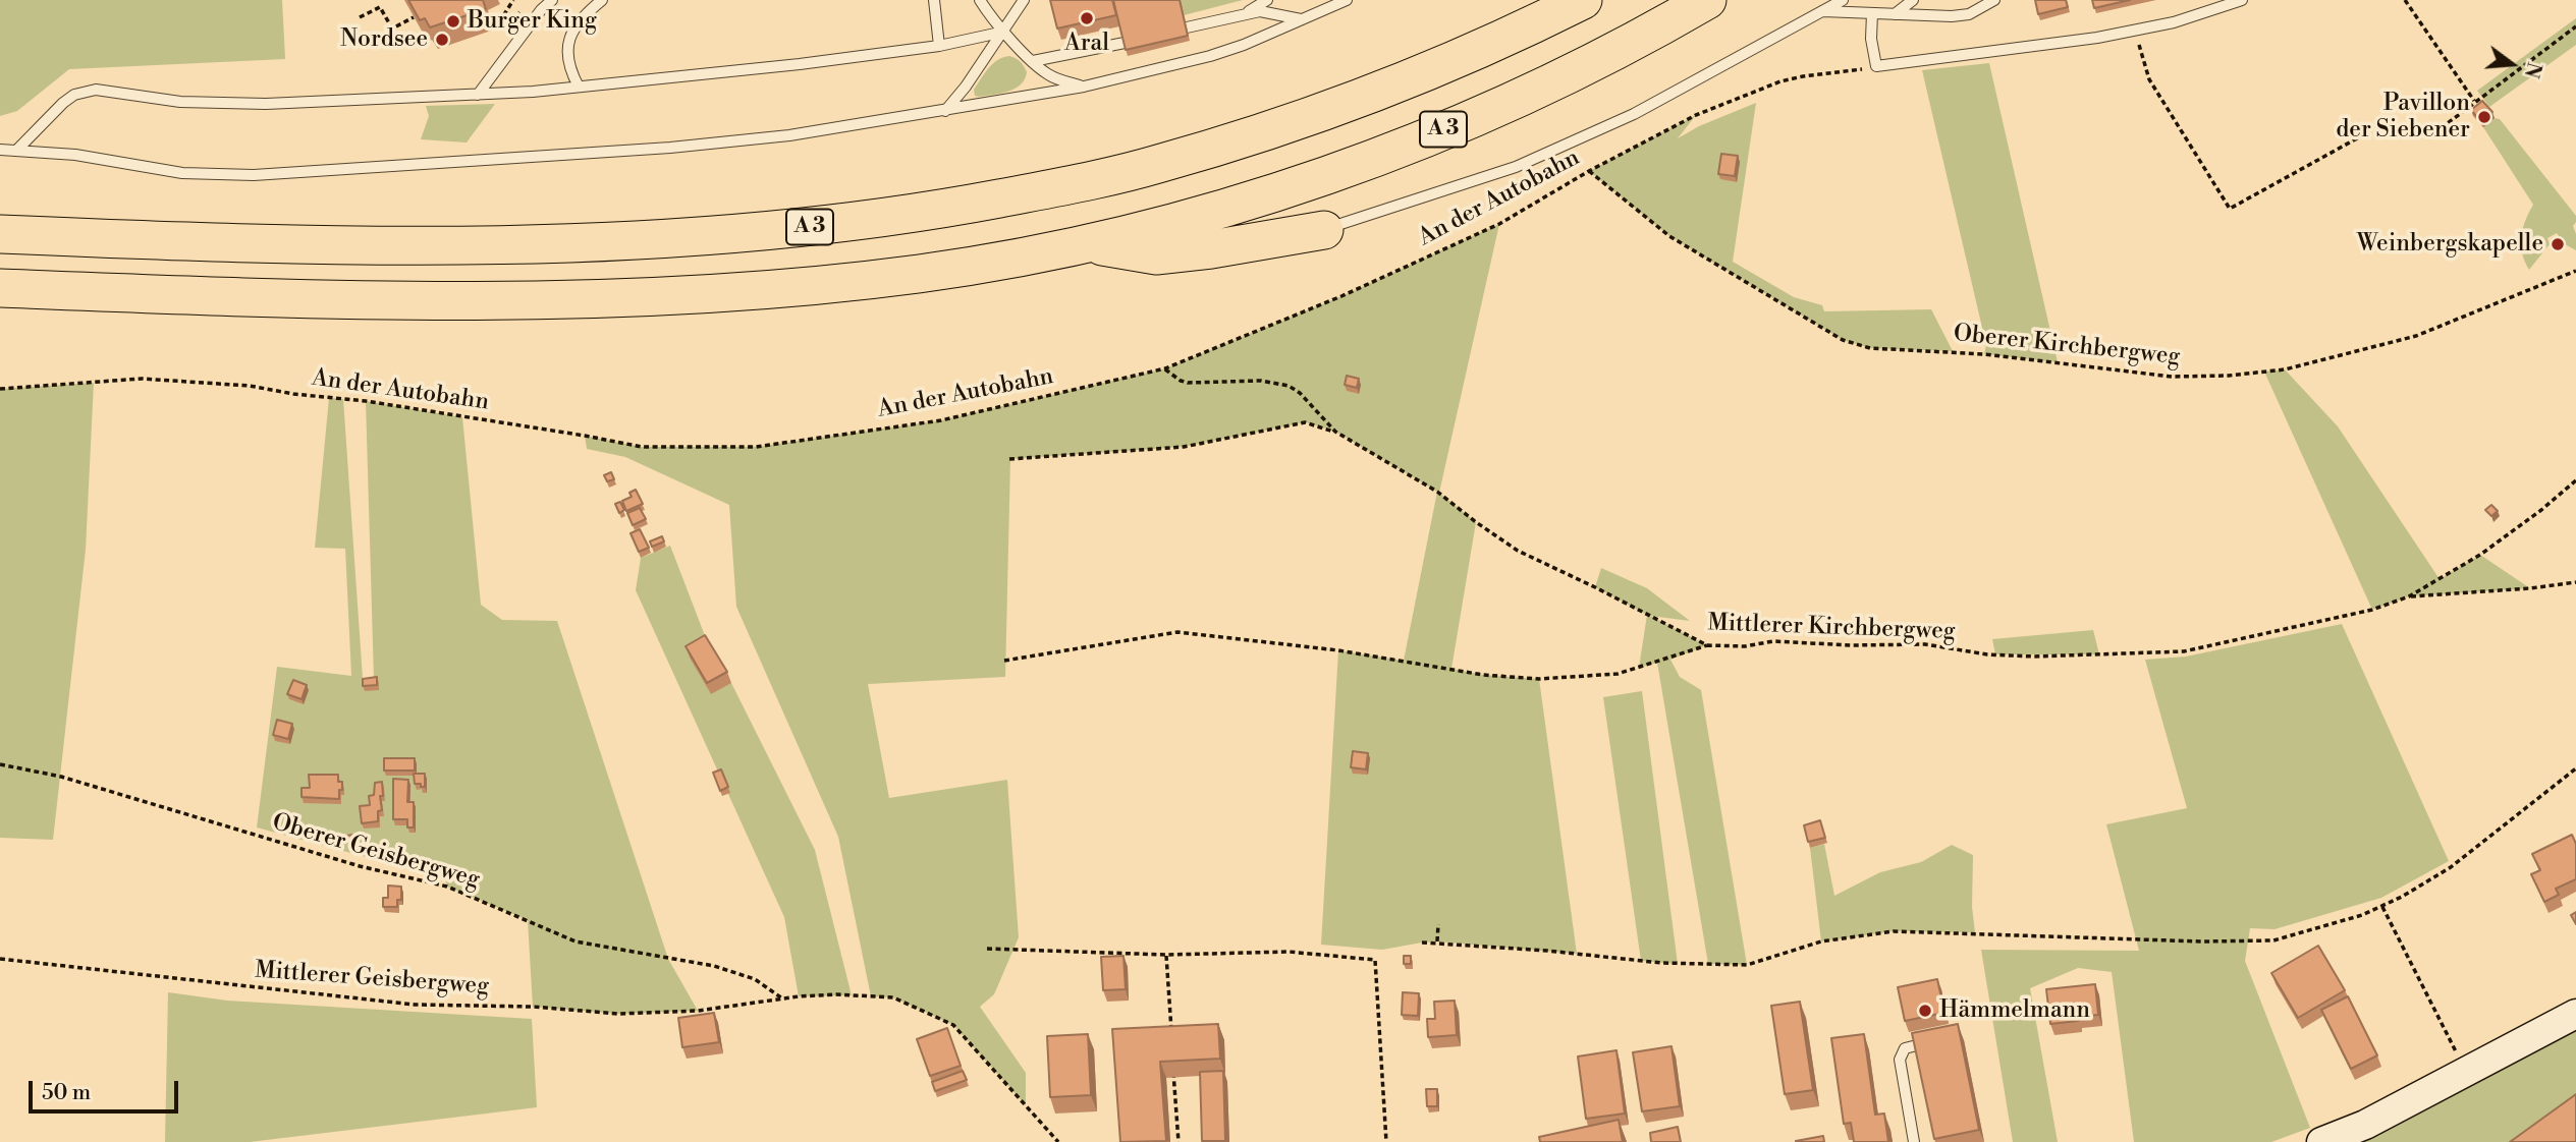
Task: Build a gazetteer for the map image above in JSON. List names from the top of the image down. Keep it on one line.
{"streets":{"highway":["A 3"],"path":["An der Autobahn","Oberer Kirchbergweg","Mittlerer Kirchbergweg","Oberer Geisbergweg","Mittlerer Geisbergweg"]},"crossings":[["An der Autobahn","Oberer Kirchbergweg"],["An der Autobahn","Mittlerer Kirchbergweg"],["Oberer Geisbergweg","Mittlerer Geisbergweg"]],"places":["Aral","Burger King","Nordsee","Pavillon der Siebener","Weinbergskapelle","Hämmelmann"],"scale_bar":"50 m","north":"right"}
